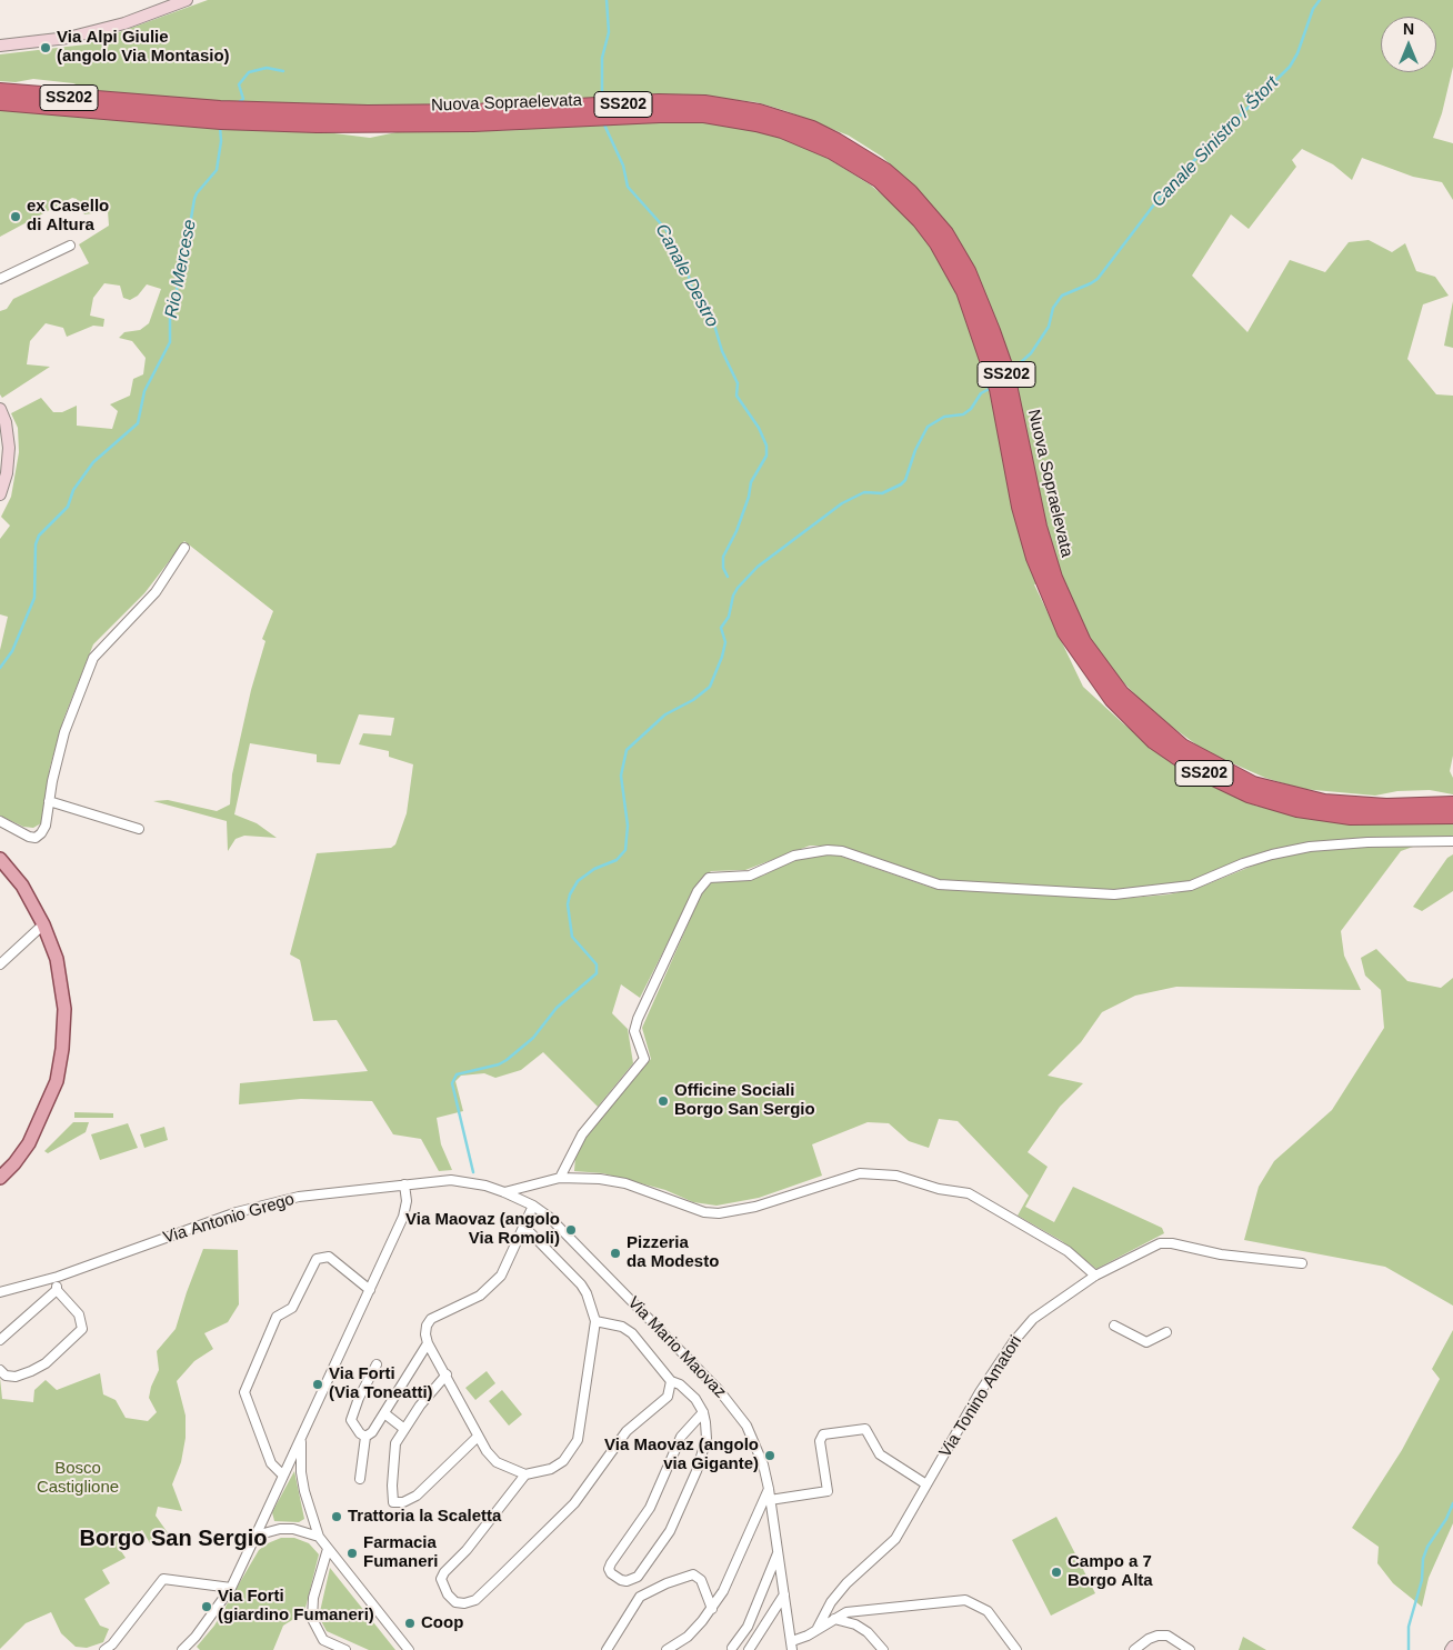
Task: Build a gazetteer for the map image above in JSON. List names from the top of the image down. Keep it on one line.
{"streets":{"highway":["SS202","Nuova Sopraelevata"],"street":["Via Antonio Grego","Via Mario Maovaz","Via Tonino Amatori"]},"crossings":[["Via Antonio Grego","Via Mario Maovaz"]],"districts":["Borgo San Sergio"],"water":["Canale Sinistro / Štort","Rio Mercese","Canale Destro"],"parks":["Bosco Castiglione"],"places":["Via Alpi Giulie (angolo Via Montasio)","ex Casello di Altura","Officine Sociali Borgo San Sergio","Via Maovaz (angolo Via Romoli)","Pizzeria da Modesto","Via Forti (Via Toneatti)","Via Maovaz (angolo via Gigante)","Trattoria la Scaletta","Farmacia Fumaneri","Campo a 7 Borgo Alta","Via Forti (giardino Fumaneri)","Coop"],"north":"top"}
